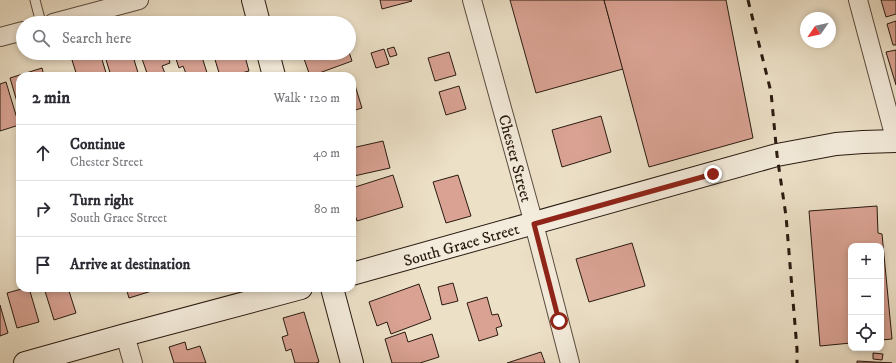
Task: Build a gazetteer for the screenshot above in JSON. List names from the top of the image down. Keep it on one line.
{"streets":{"street":["Chester Street","South Grace Street"]},"crossings":[["Chester Street","South Grace Street"]],"north":"bottom left","page":{"search":"Search here","heading":["2 min","Walk · 120 m"],"list":[["Continue","Chester Street","40 m"],["Turn right","South Grace Street","80 m"],"Arrive at destination"],"map_buttons":["+","−"]}}
